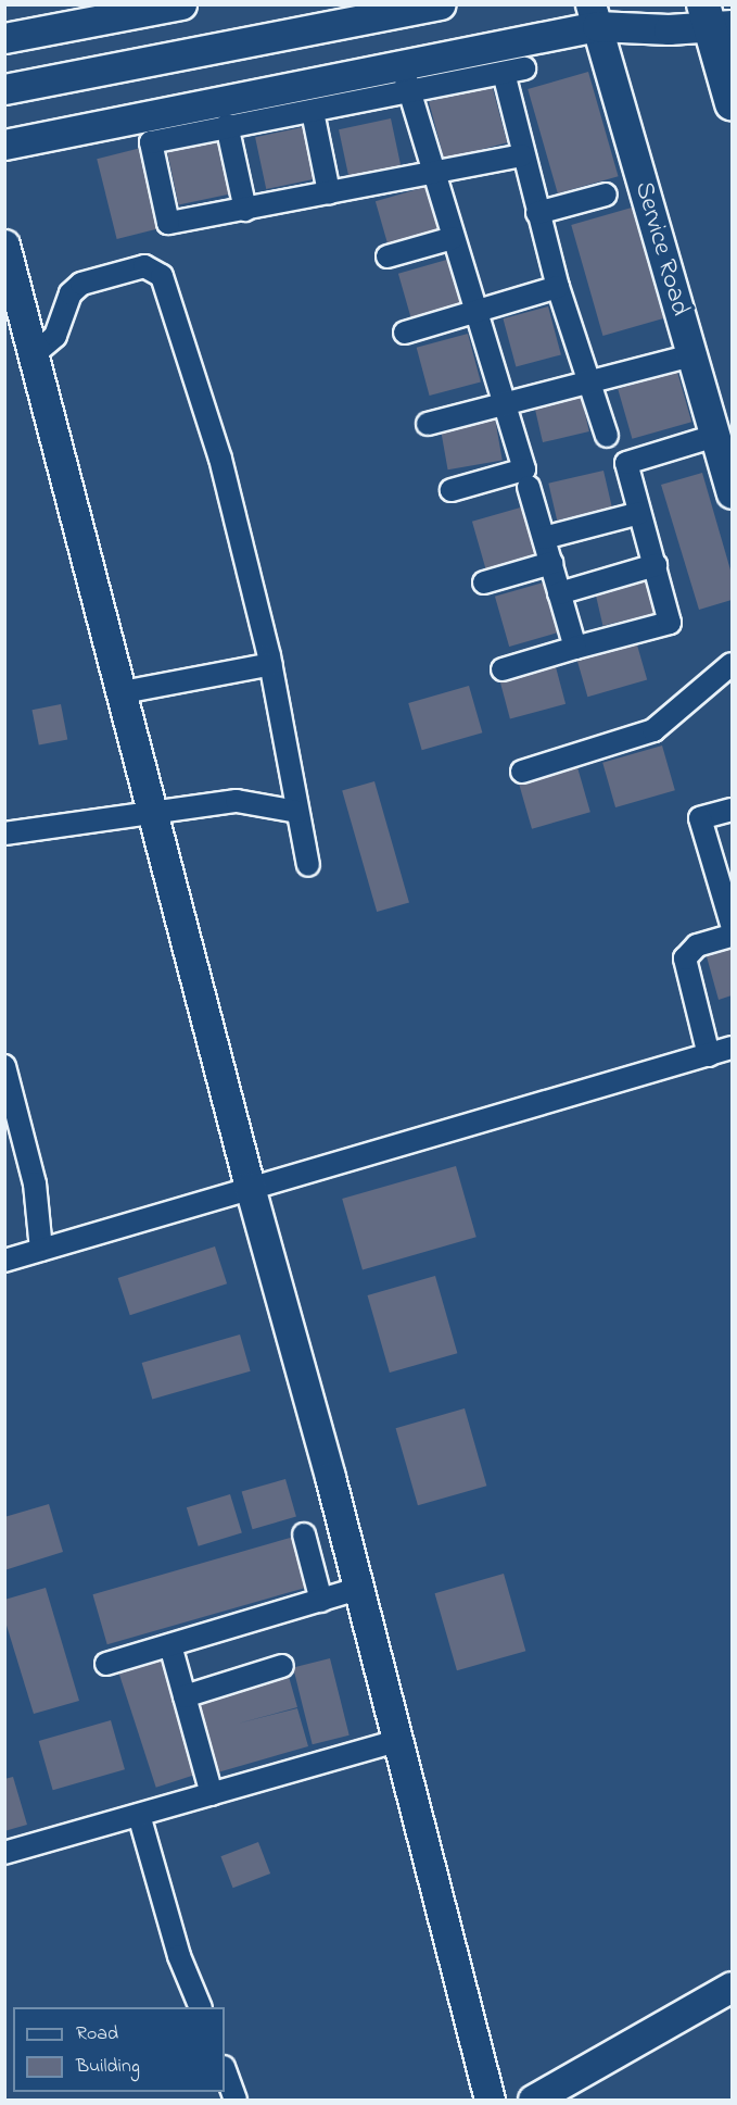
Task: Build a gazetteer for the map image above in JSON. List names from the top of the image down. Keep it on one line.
{"streets":{"street":["Service Road"]},"legend":["Road","Building"]}
